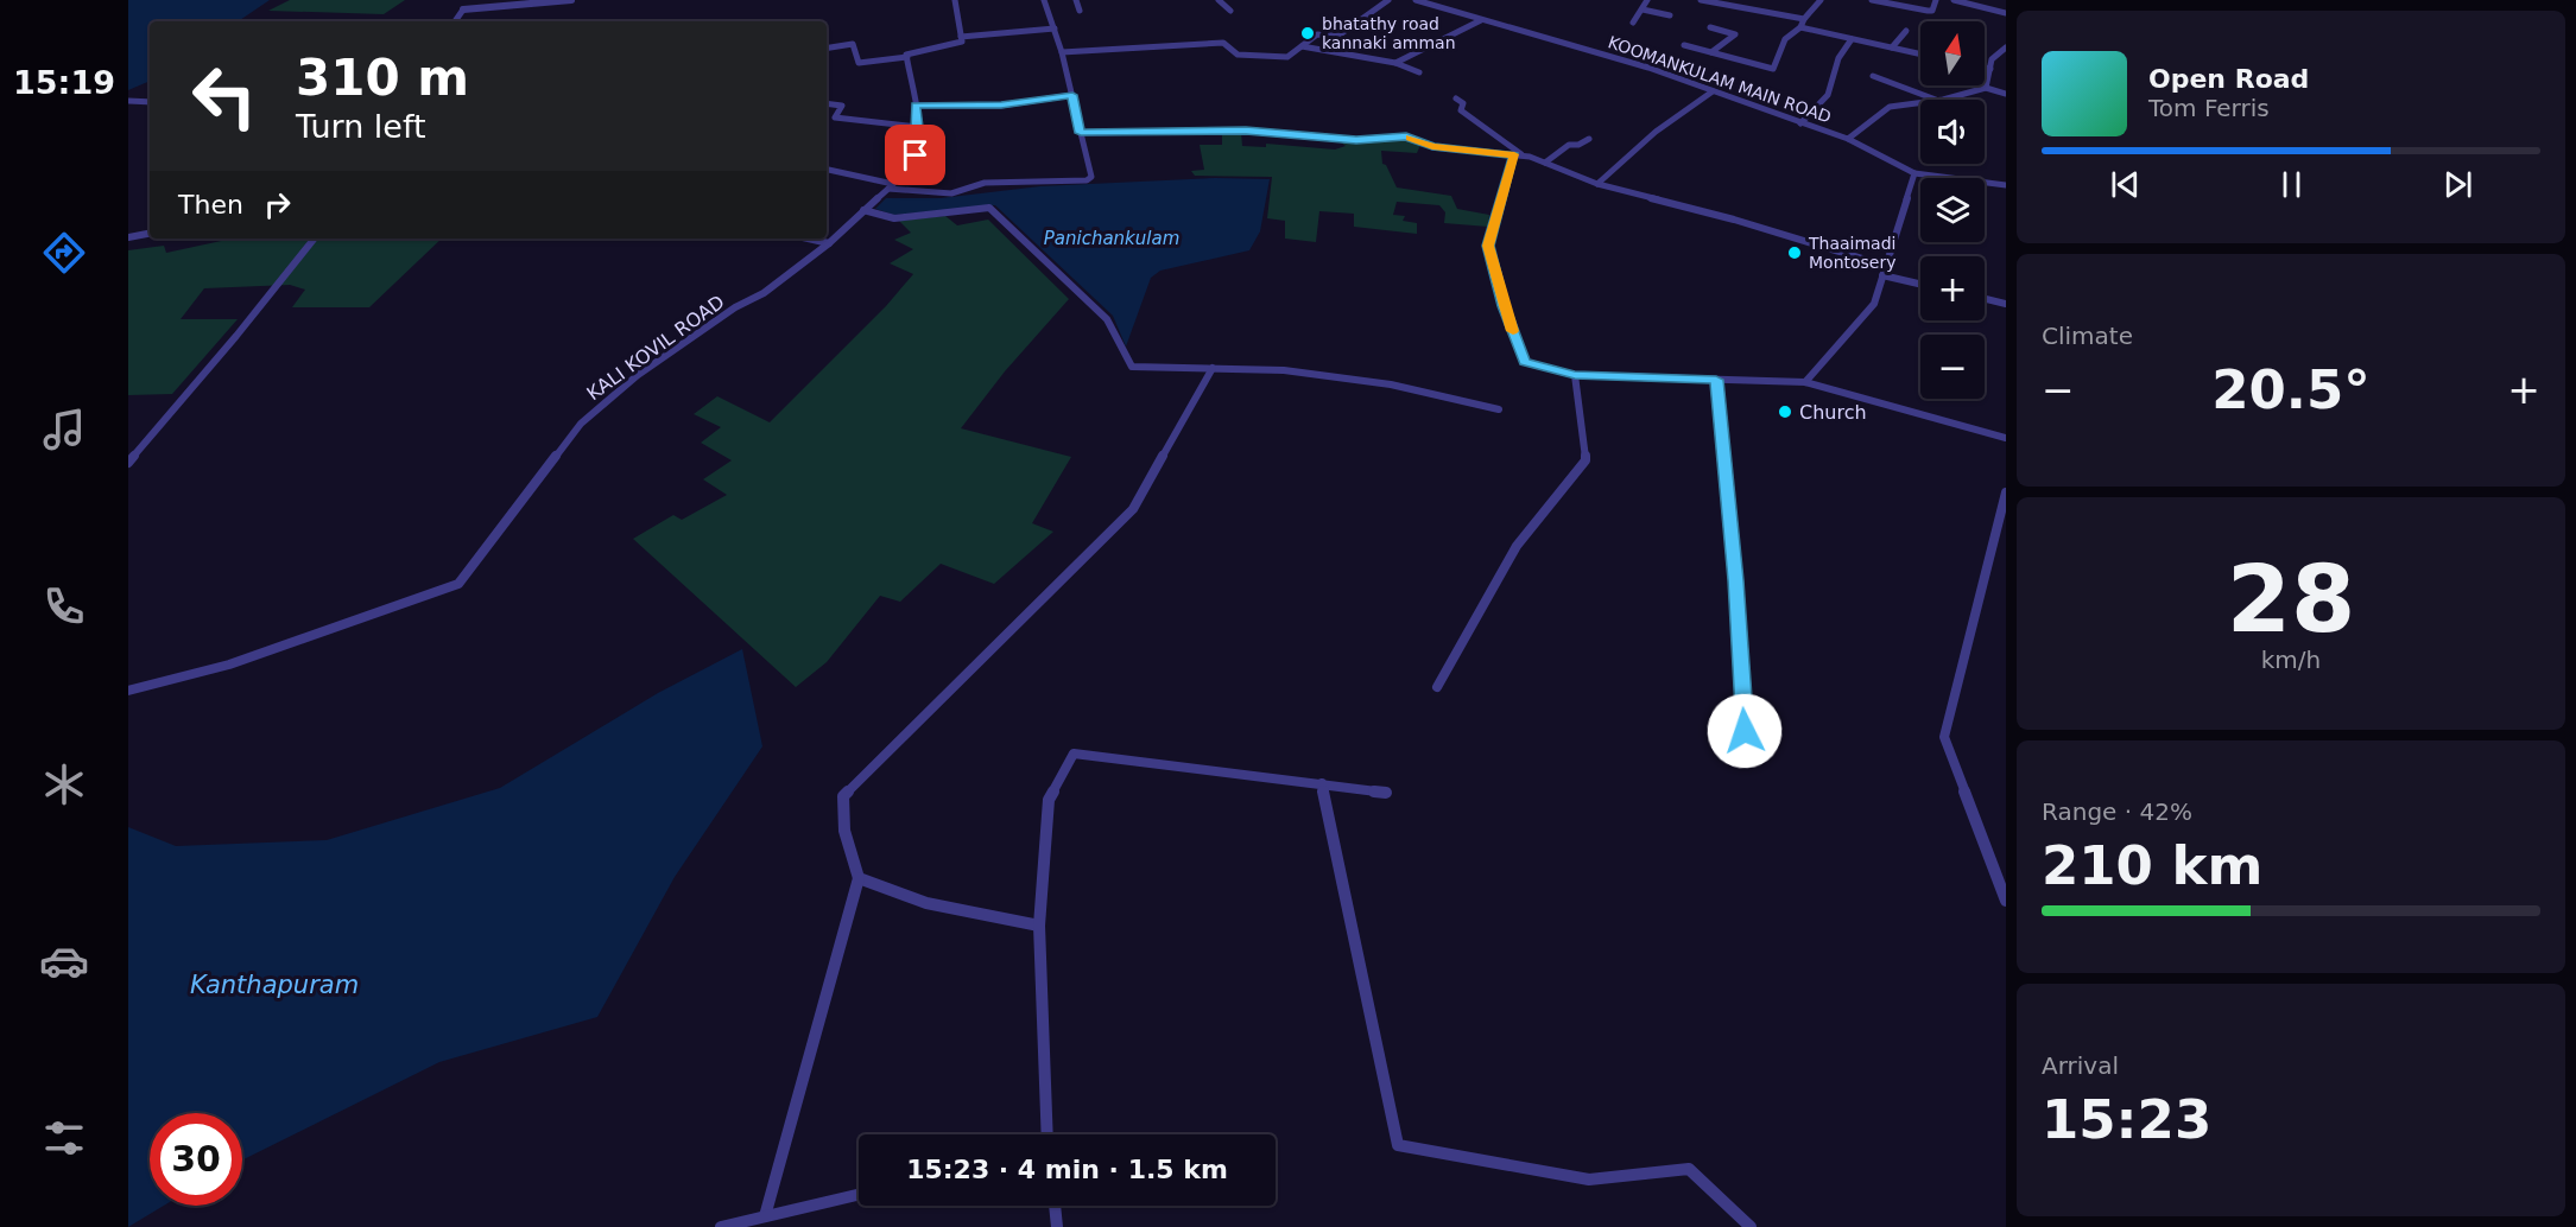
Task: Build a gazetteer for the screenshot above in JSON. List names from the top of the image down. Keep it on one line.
{"streets":{"street":["KOOMANKULAM MAIN ROAD","KALI KOVIL ROAD"]},"water":["Panichankulam","Kanthapuram"],"places":["bhatathy road kannaki amman","Thaaimadi Montosery","Church"],"north":"top","page":{"tabs":"15:19","map_buttons":["+","−"],"turn":["310 m","Turn left"],"song":["Open Road","Tom Ferris"],"then":"Then","tile":["Climate",["28","km/h"],["Range · 42%","210 km"],["Arrival","15:23"]],"heat":["−","20.5°","+"],"limit":"30","trip":"15:23 · 4 min · 1.5 km"}}
